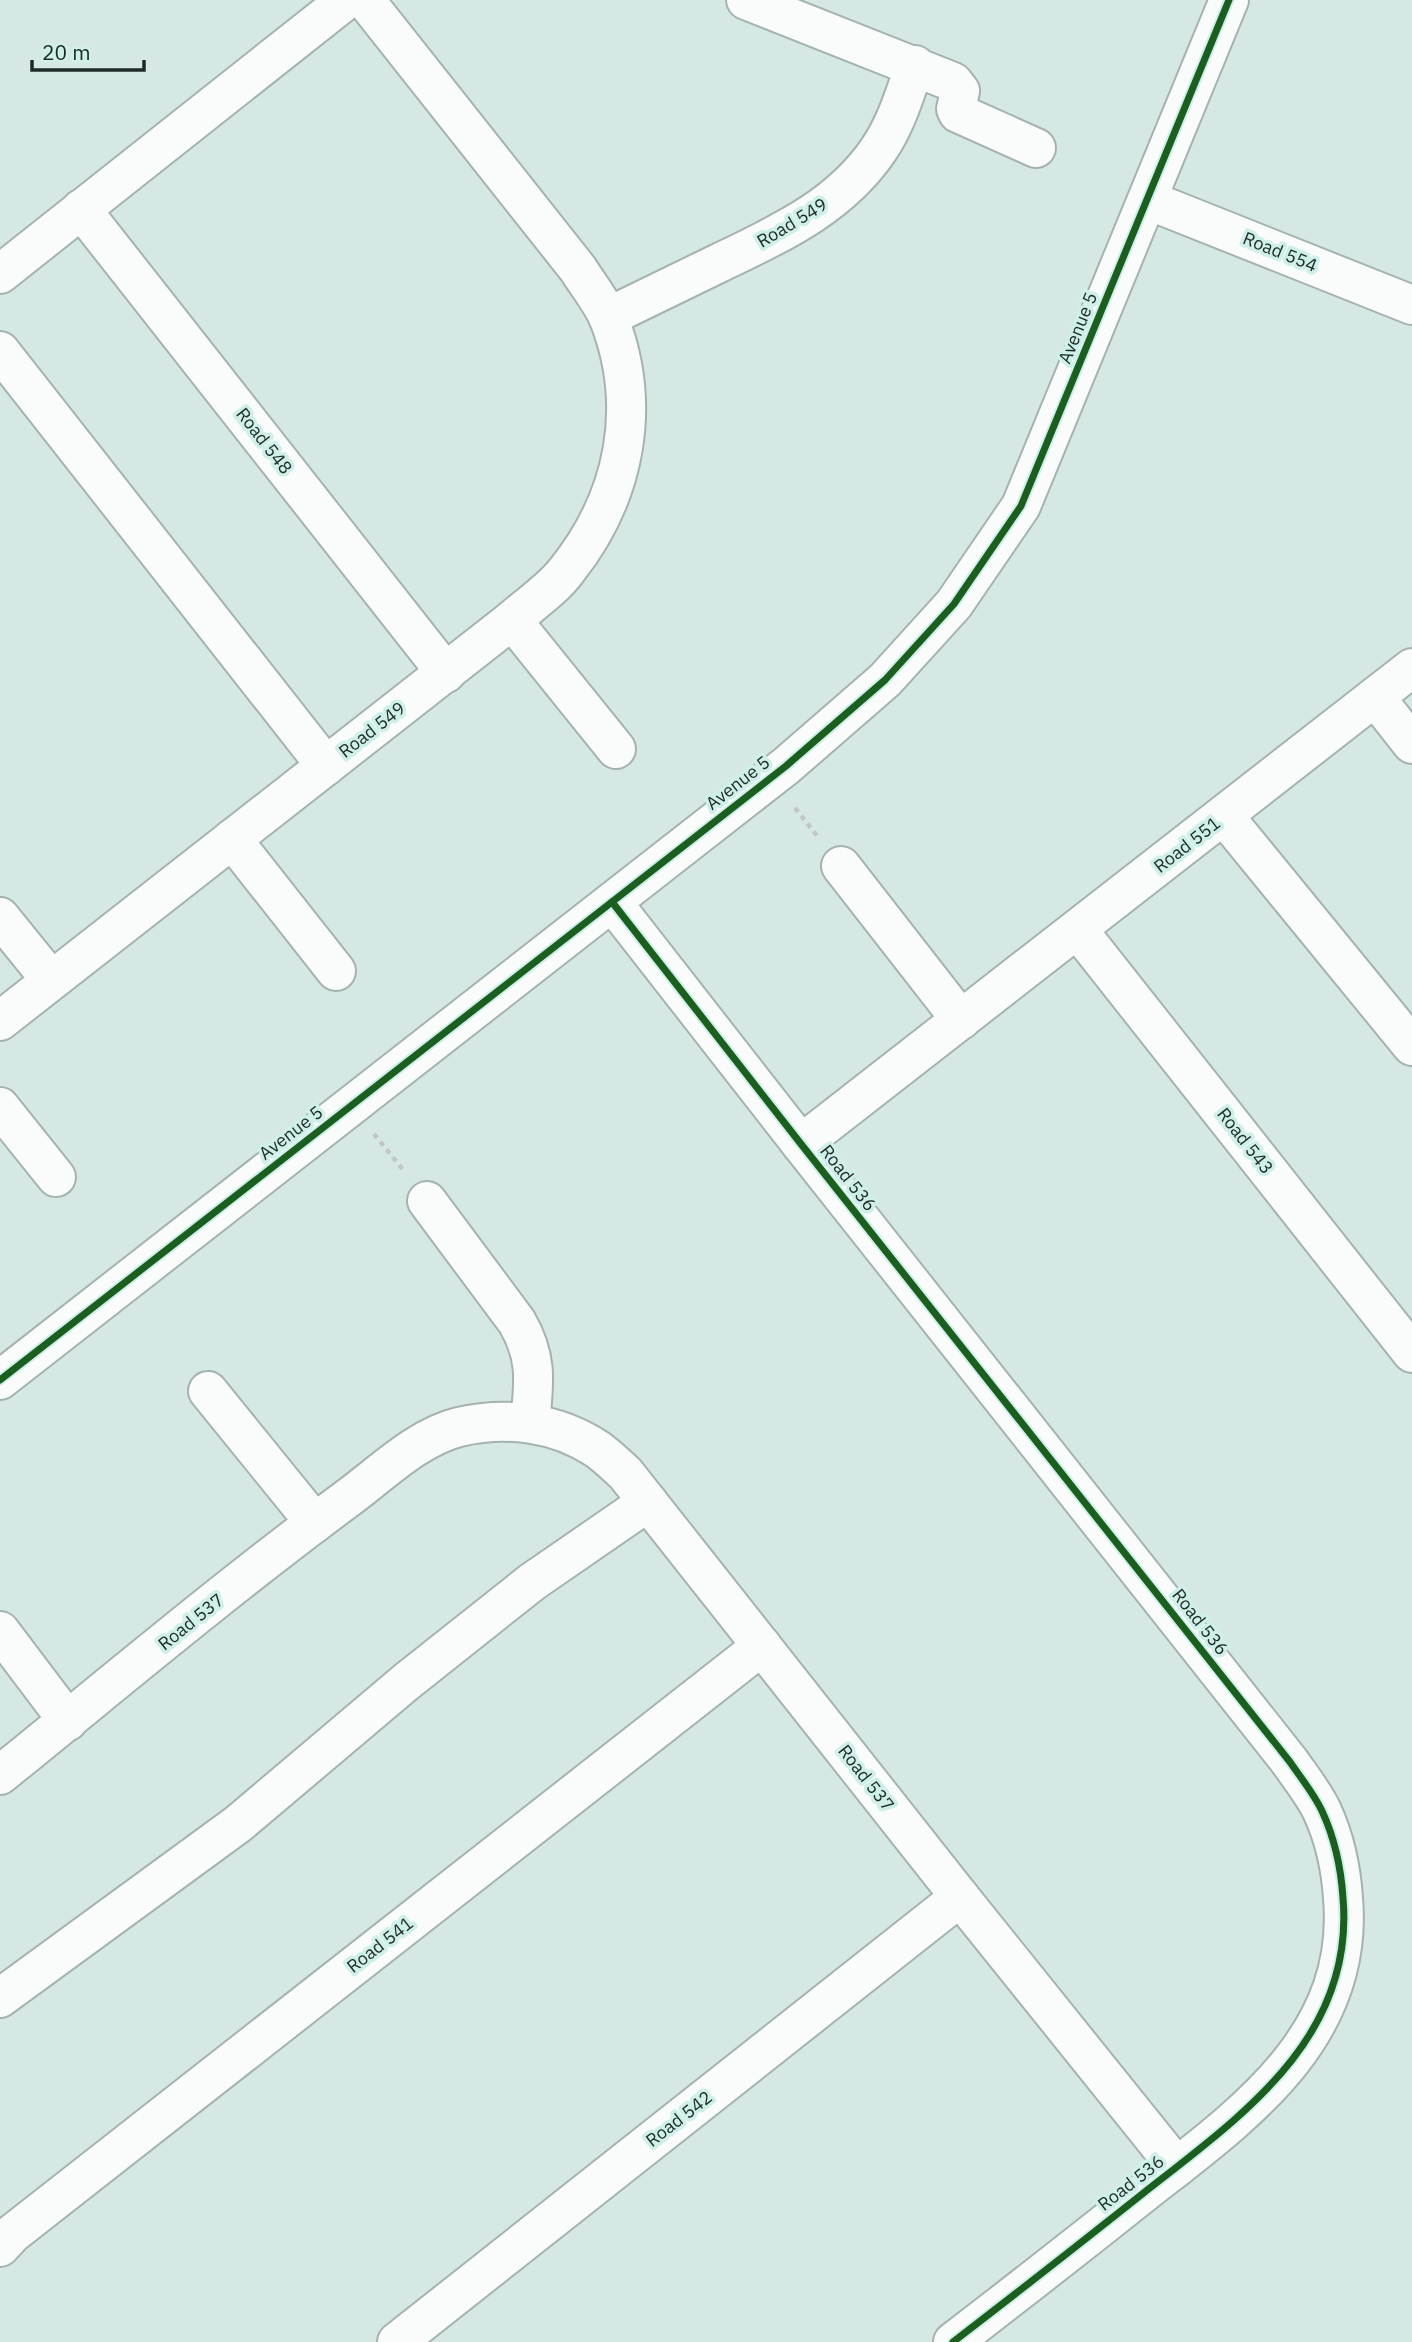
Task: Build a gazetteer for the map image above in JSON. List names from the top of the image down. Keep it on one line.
{"streets":{"street":["Road 549","Road 554","Avenue 5","Road 548","Road 551","Road 543","Road 536","Road 537","Road 541","Road 542"]},"crossings":[["Road 549","Road 548"],["Road 554","Avenue 5"],["Avenue 5","Road 536"],["Road 551","Road 543"],["Road 551","Road 536"],["Road 536","Road 537"],["Road 537","Road 541"],["Road 537","Road 542"]],"scale_bar":"20 m"}
